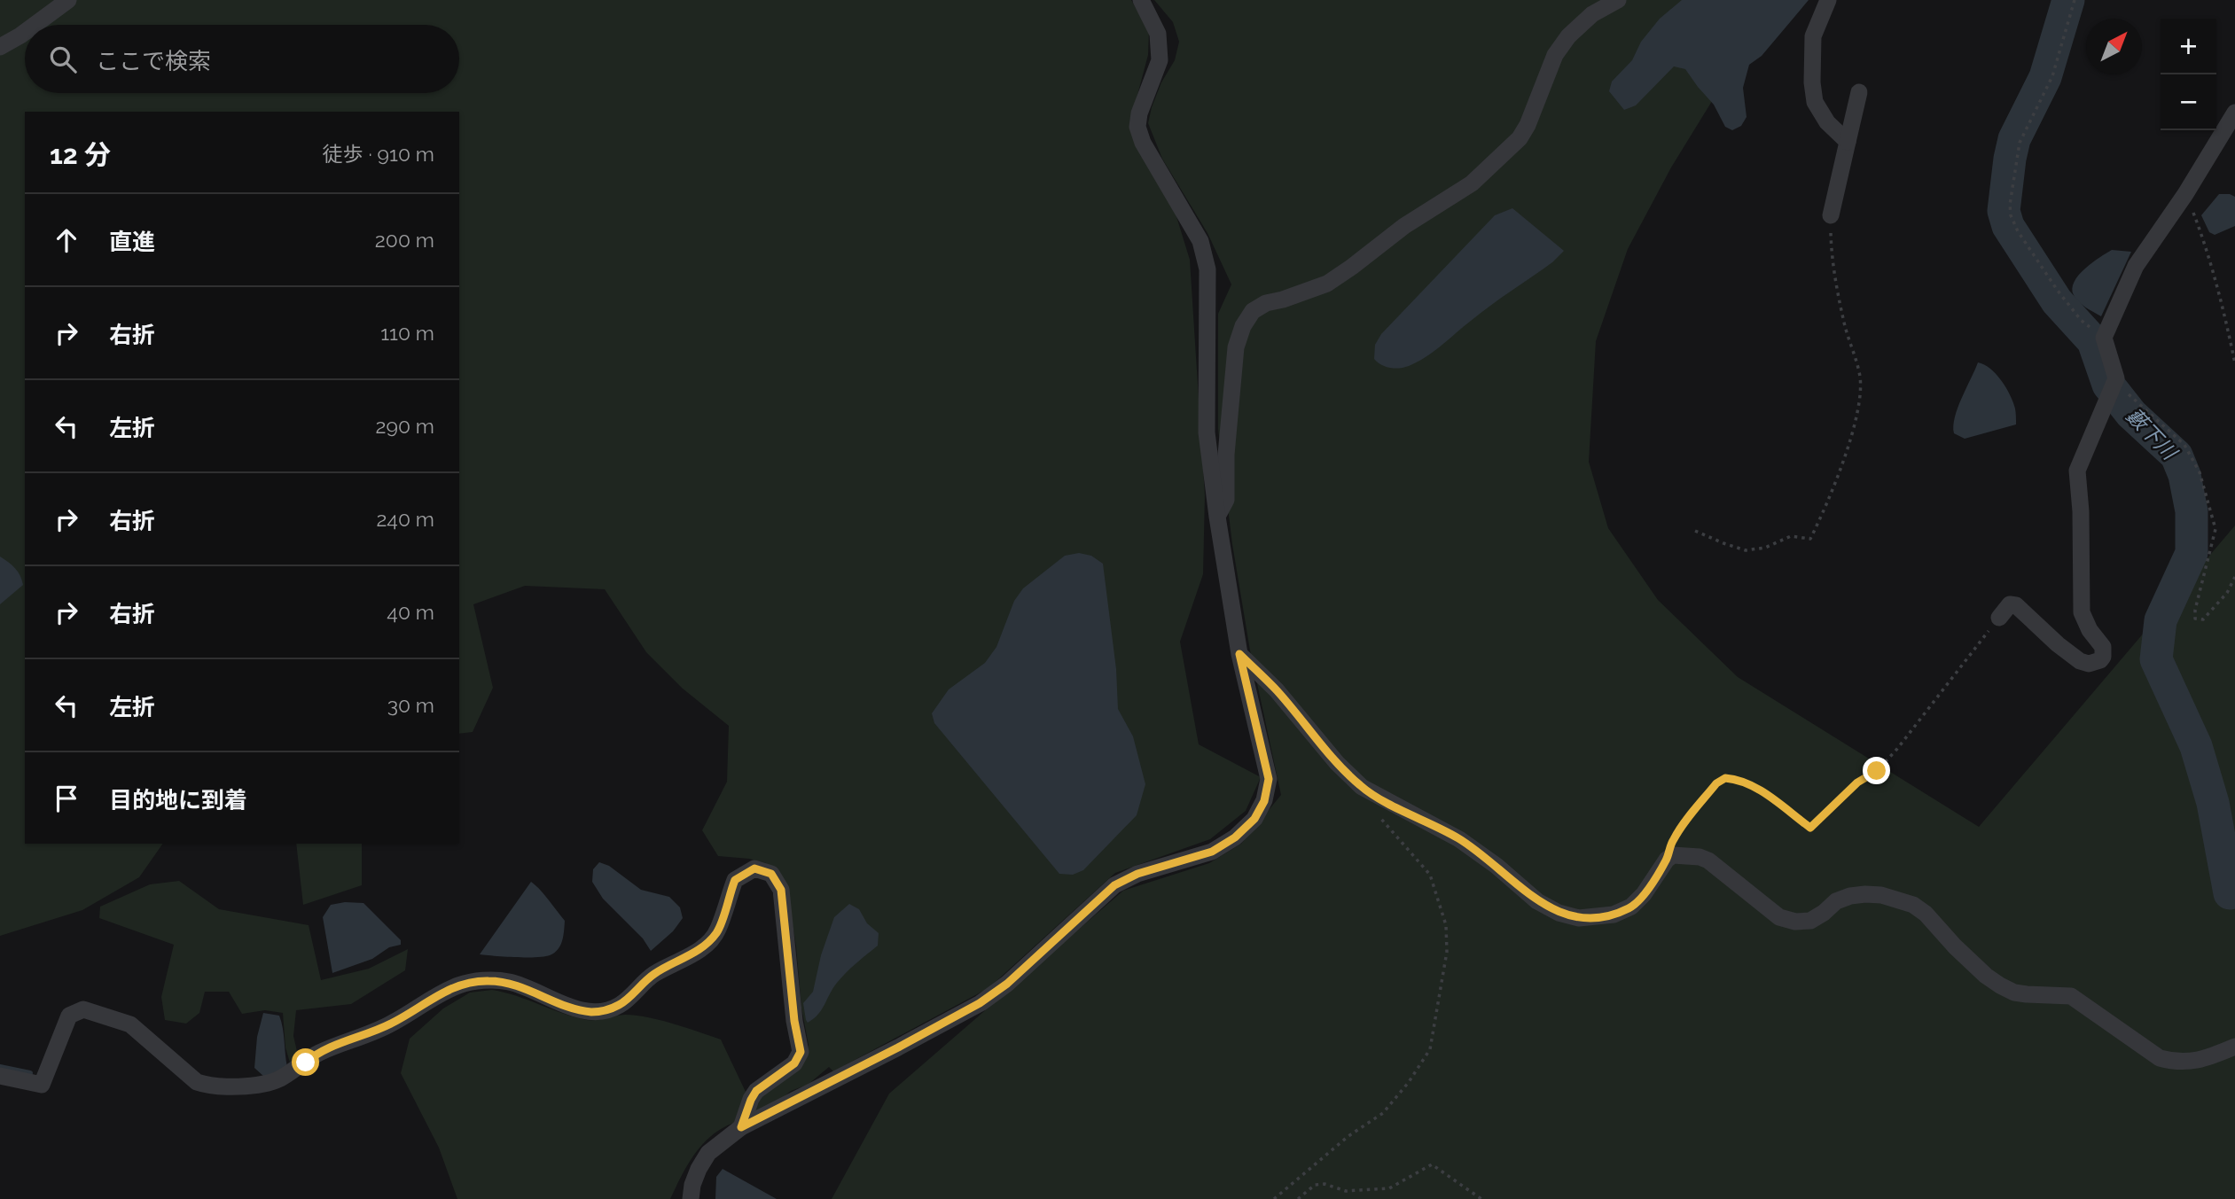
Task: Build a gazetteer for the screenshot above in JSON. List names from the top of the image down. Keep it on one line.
{"water":["藪下川"],"north":"top right","page":{"map_buttons":["+","−"],"search":"ここで検索","heading":["12 分","徒歩 · 910 m"],"list":[["直進","200 m"],["右折","110 m"],["左折","290 m"],["右折","240 m"],["右折","40 m"],["左折","30 m"],"目的地に到着"]}}
